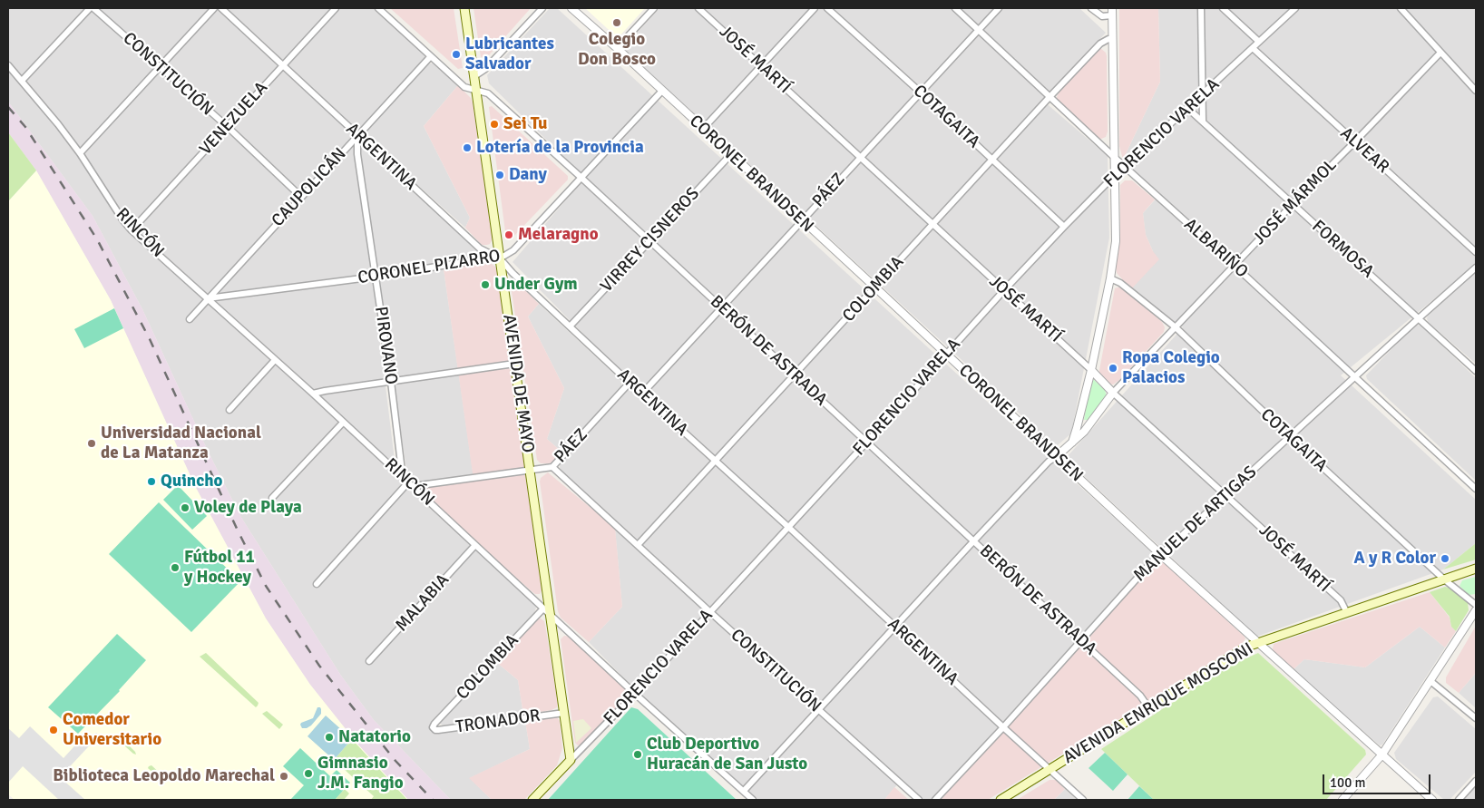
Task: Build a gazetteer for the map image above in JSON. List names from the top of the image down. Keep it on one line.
{"streets":{"main road":["FLORENCIO VARELA","AVENIDA DE MAYO","AVENIDA ENRIQUE MOSCONI"],"street":["JOSÉ MARTÍ","CONSTITUCIÓN","COTAGAITA","VENEZUELA","ALVEAR","ARGENTINA","CORONEL BRANDSEN","CAUPOLICÁN","PÁEZ","JOSÉ MÁRMOL","RINCÓN","VIRREY CISNEROS","ALBARIÑO","FORMOSA","CORONEL PIZARRO","COLOMBIA","PIROVANO","BERÓN DE ASTRADA","MANUEL DE ARTIGAS","MALABIA","TRONADOR"]},"crossings":[["JOSÉ MARTÍ","FLORENCIO VARELA"],["JOSÉ MARTÍ","PÁEZ"],["JOSÉ MARTÍ","JOSÉ MÁRMOL"],["JOSÉ MARTÍ","COLOMBIA"],["JOSÉ MARTÍ","MANUEL DE ARTIGAS"],["JOSÉ MARTÍ","AVENIDA ENRIQUE MOSCONI"],["CONSTITUCIÓN","VENEZUELA"],["CONSTITUCIÓN","FLORENCIO VARELA"],["CONSTITUCIÓN","CAUPOLICÁN"],["CONSTITUCIÓN","PÁEZ"],["CONSTITUCIÓN","COLOMBIA"],["COTAGAITA","FLORENCIO VARELA"],["COTAGAITA","PÁEZ"],["COTAGAITA","JOSÉ MÁRMOL"],["COTAGAITA","COLOMBIA"],["COTAGAITA","MANUEL DE ARTIGAS"],["COTAGAITA","AVENIDA ENRIQUE MOSCONI"],["VENEZUELA","ARGENTINA"],["VENEZUELA","RINCÓN"],["FLORENCIO VARELA","ALVEAR"],["FLORENCIO VARELA","ARGENTINA"],["FLORENCIO VARELA","CORONEL BRANDSEN"],["FLORENCIO VARELA","RINCÓN"],["FLORENCIO VARELA","ALBARIÑO"],["FLORENCIO VARELA","FORMOSA"],["FLORENCIO VARELA","BERÓN DE ASTRADA"],["FLORENCIO VARELA","AVENIDA DE MAYO"],["ALVEAR","JOSÉ MÁRMOL"],["ARGENTINA","CAUPOLICÁN"],["ARGENTINA","PÁEZ"],["ARGENTINA","VIRREY CISNEROS"],["ARGENTINA","CORONEL PIZARRO"],["ARGENTINA","COLOMBIA"],["ARGENTINA","PIROVANO"],["ARGENTINA","AVENIDA DE MAYO"],["ARGENTINA","MANUEL DE ARTIGAS"],["ARGENTINA","AVENIDA ENRIQUE MOSCONI"],["CORONEL BRANDSEN","PÁEZ"],["CORONEL BRANDSEN","VIRREY CISNEROS"],["CORONEL BRANDSEN","CORONEL PIZARRO"],["CORONEL BRANDSEN","COLOMBIA"],["CORONEL BRANDSEN","MANUEL DE ARTIGAS"],["CORONEL BRANDSEN","AVENIDA ENRIQUE MOSCONI"],["CAUPOLICÁN","RINCÓN"],["CAUPOLICÁN","CORONEL PIZARRO"],["CAUPOLICÁN","PIROVANO"],["CAUPOLICÁN","BERÓN DE ASTRADA"],["PÁEZ","RINCÓN"],["PÁEZ","ALBARIÑO"],["PÁEZ","BERÓN DE ASTRADA"],["PÁEZ","AVENIDA DE MAYO"],["JOSÉ MÁRMOL","ALBARIÑO"],["JOSÉ MÁRMOL","FORMOSA"],["RINCÓN","CORONEL PIZARRO"],["RINCÓN","COLOMBIA"],["RINCÓN","PIROVANO"],["RINCÓN","AVENIDA DE MAYO"],["RINCÓN","MALABIA"],["VIRREY CISNEROS","BERÓN DE ASTRADA"],["ALBARIÑO","COLOMBIA"],["ALBARIÑO","MANUEL DE ARTIGAS"],["FORMOSA","MANUEL DE ARTIGAS"],["CORONEL PIZARRO","PIROVANO"],["CORONEL PIZARRO","BERÓN DE ASTRADA"],["CORONEL PIZARRO","AVENIDA DE MAYO"],["COLOMBIA","BERÓN DE ASTRADA"],["COLOMBIA","TRONADOR"],["BERÓN DE ASTRADA","AVENIDA DE MAYO"],["BERÓN DE ASTRADA","MANUEL DE ARTIGAS"],["BERÓN DE ASTRADA","AVENIDA ENRIQUE MOSCONI"],["AVENIDA DE MAYO","TRONADOR"]],"places":["Colegio Don Bosco","Lubricantes Salvador","Sei Tu","Lotería de la Provincia","Dany","Melaragno","Under Gym","Ropa Colegio Palacios","Universidad Nacional de La Matanza","Quincho","Voley de Playa","A y R Color","Fútbol 11 y Hockey","Comedor Universitario","Natatorio","Club Deportivo Huracán de San Justo","Gimnasio J.M. Fangio","Biblioteca Leopoldo Marechal"],"scale_bar":"100 m"}
